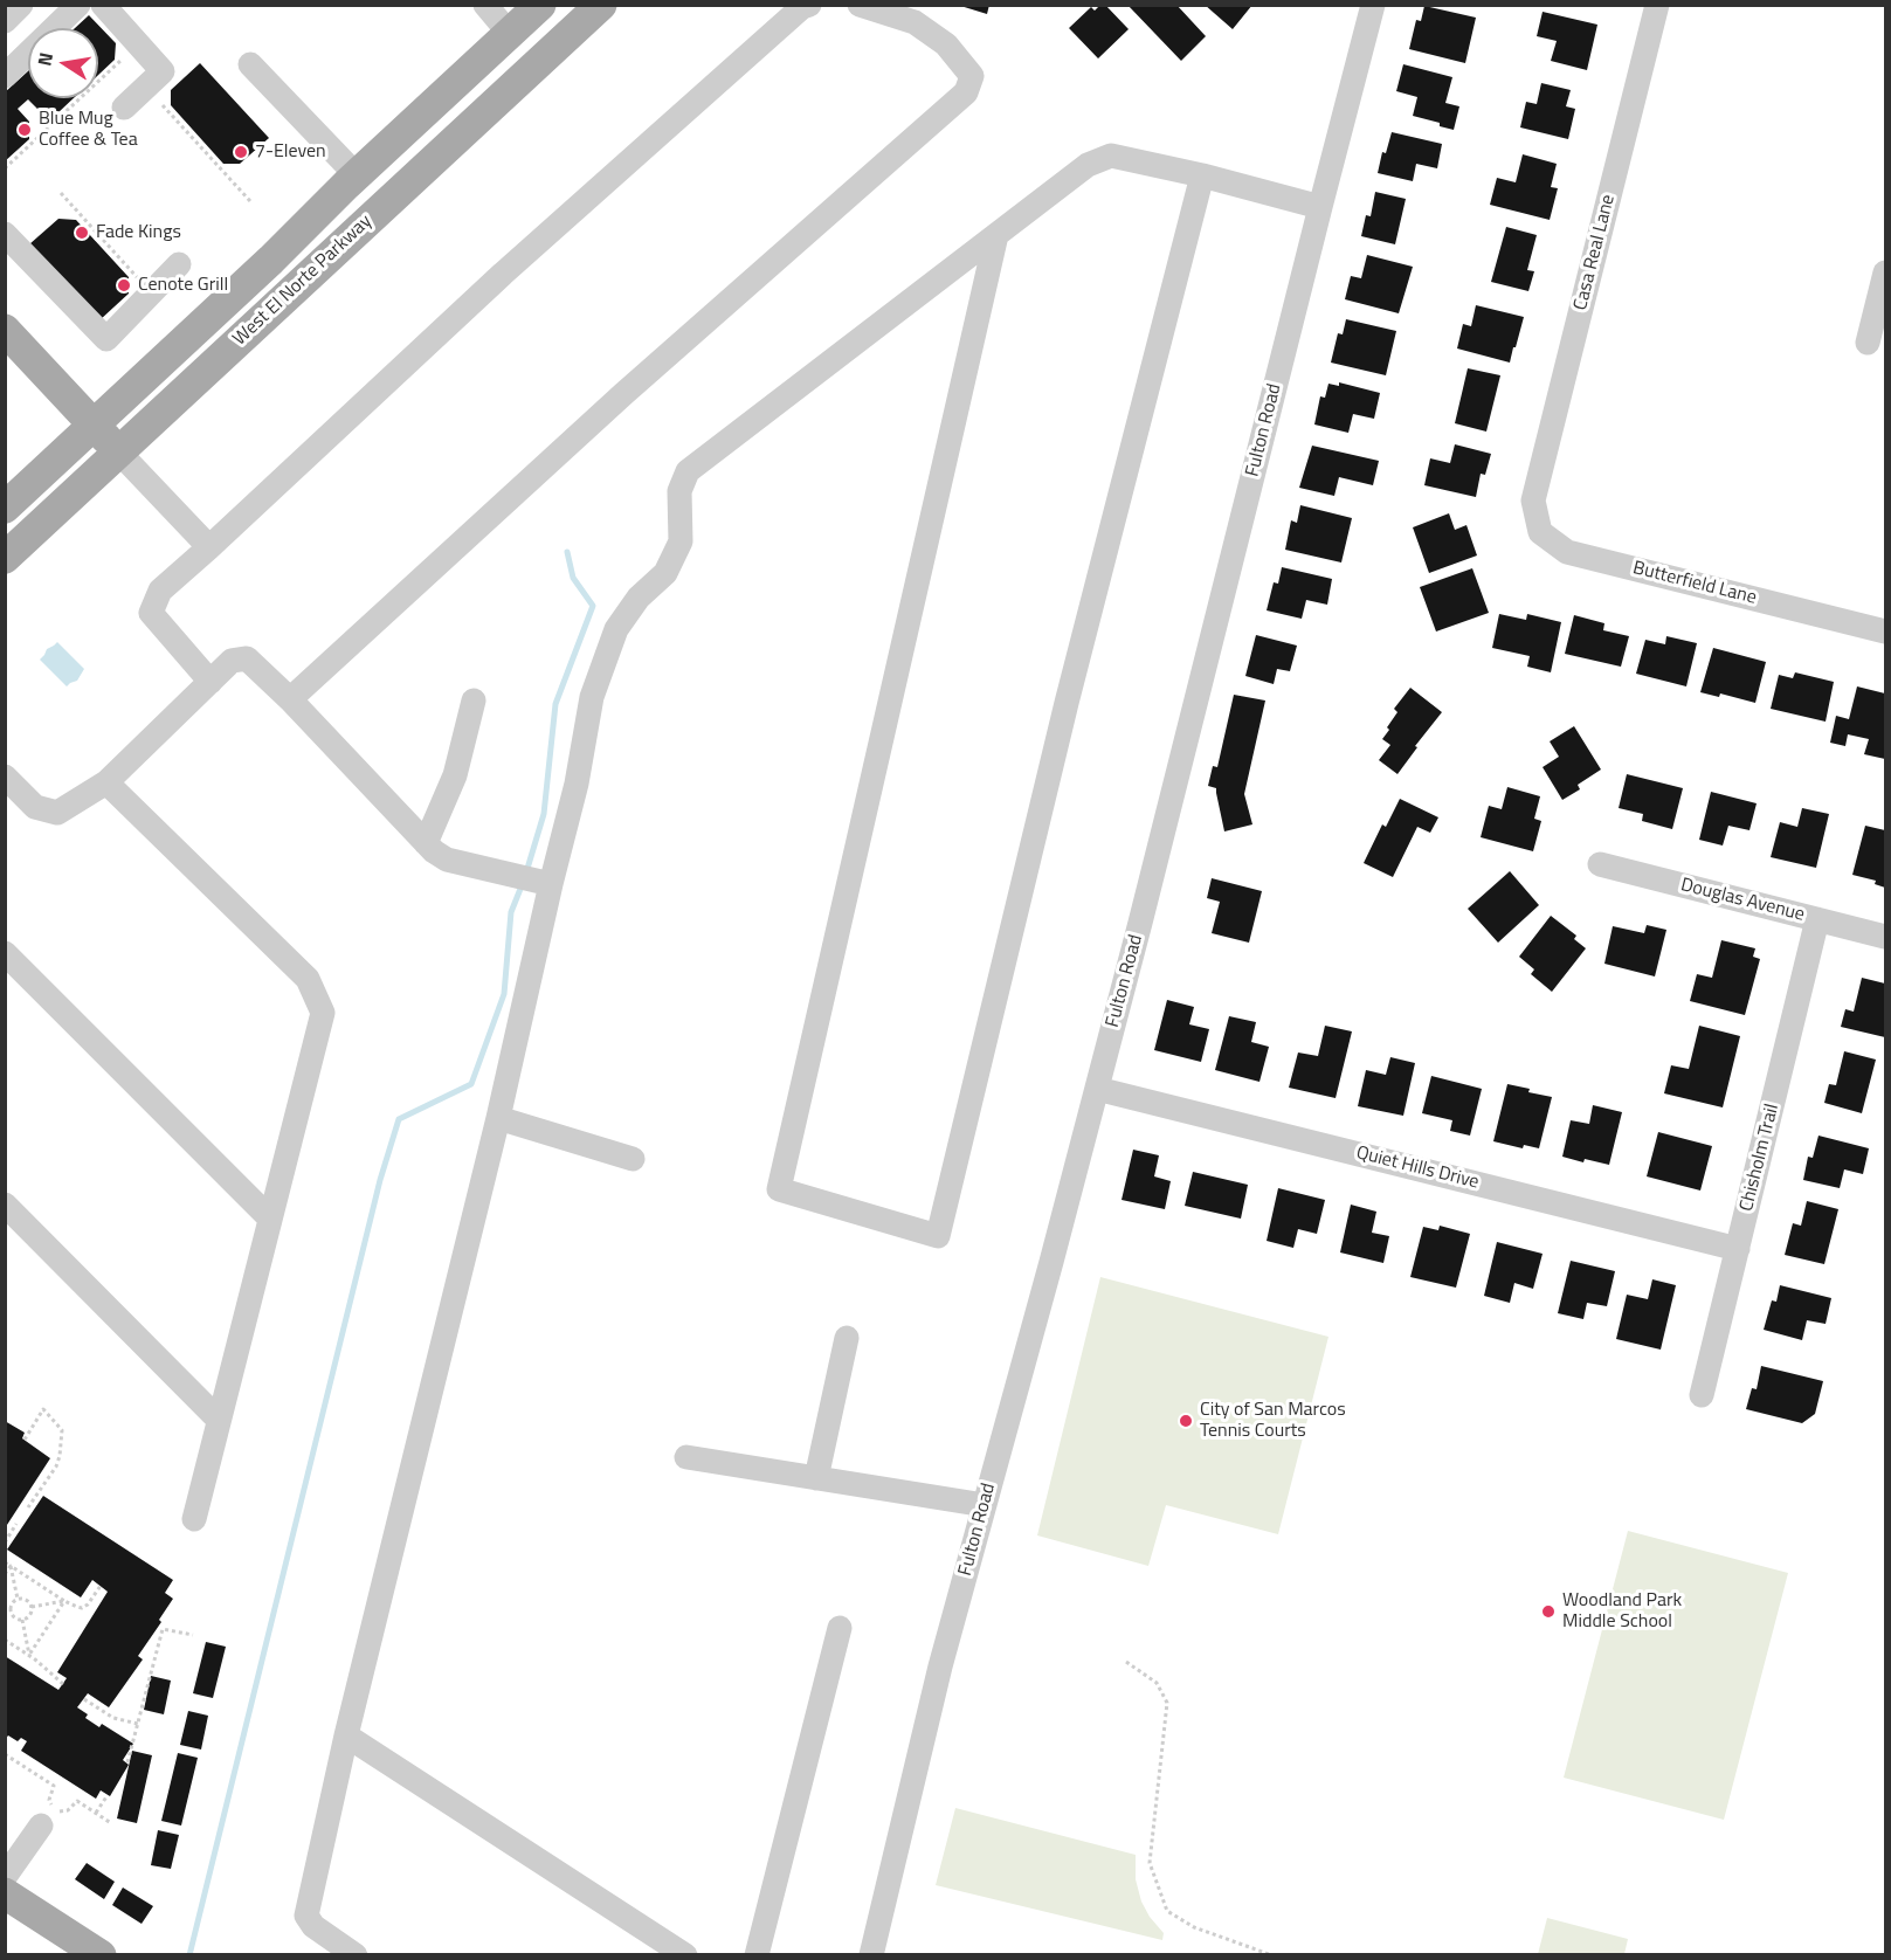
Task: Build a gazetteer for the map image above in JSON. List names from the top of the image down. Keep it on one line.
{"streets":{"main road":["West El Norte Parkway"],"street":["Casa Real Lane","Fulton Road","Butterfield Lane","Douglas Avenue","Chisholm Trail","Quiet Hills Drive"]},"crossings":[["Casa Real Lane","Butterfield Lane"],["Fulton Road","Quiet Hills Drive"],["Douglas Avenue","Chisholm Trail"],["Chisholm Trail","Quiet Hills Drive"]],"places":["Blue Mug Coffee & Tea","7-Eleven","Fade Kings","Cenote Grill","City of San Marcos Tennis Courts","Woodland Park Middle School"],"north":"left"}
